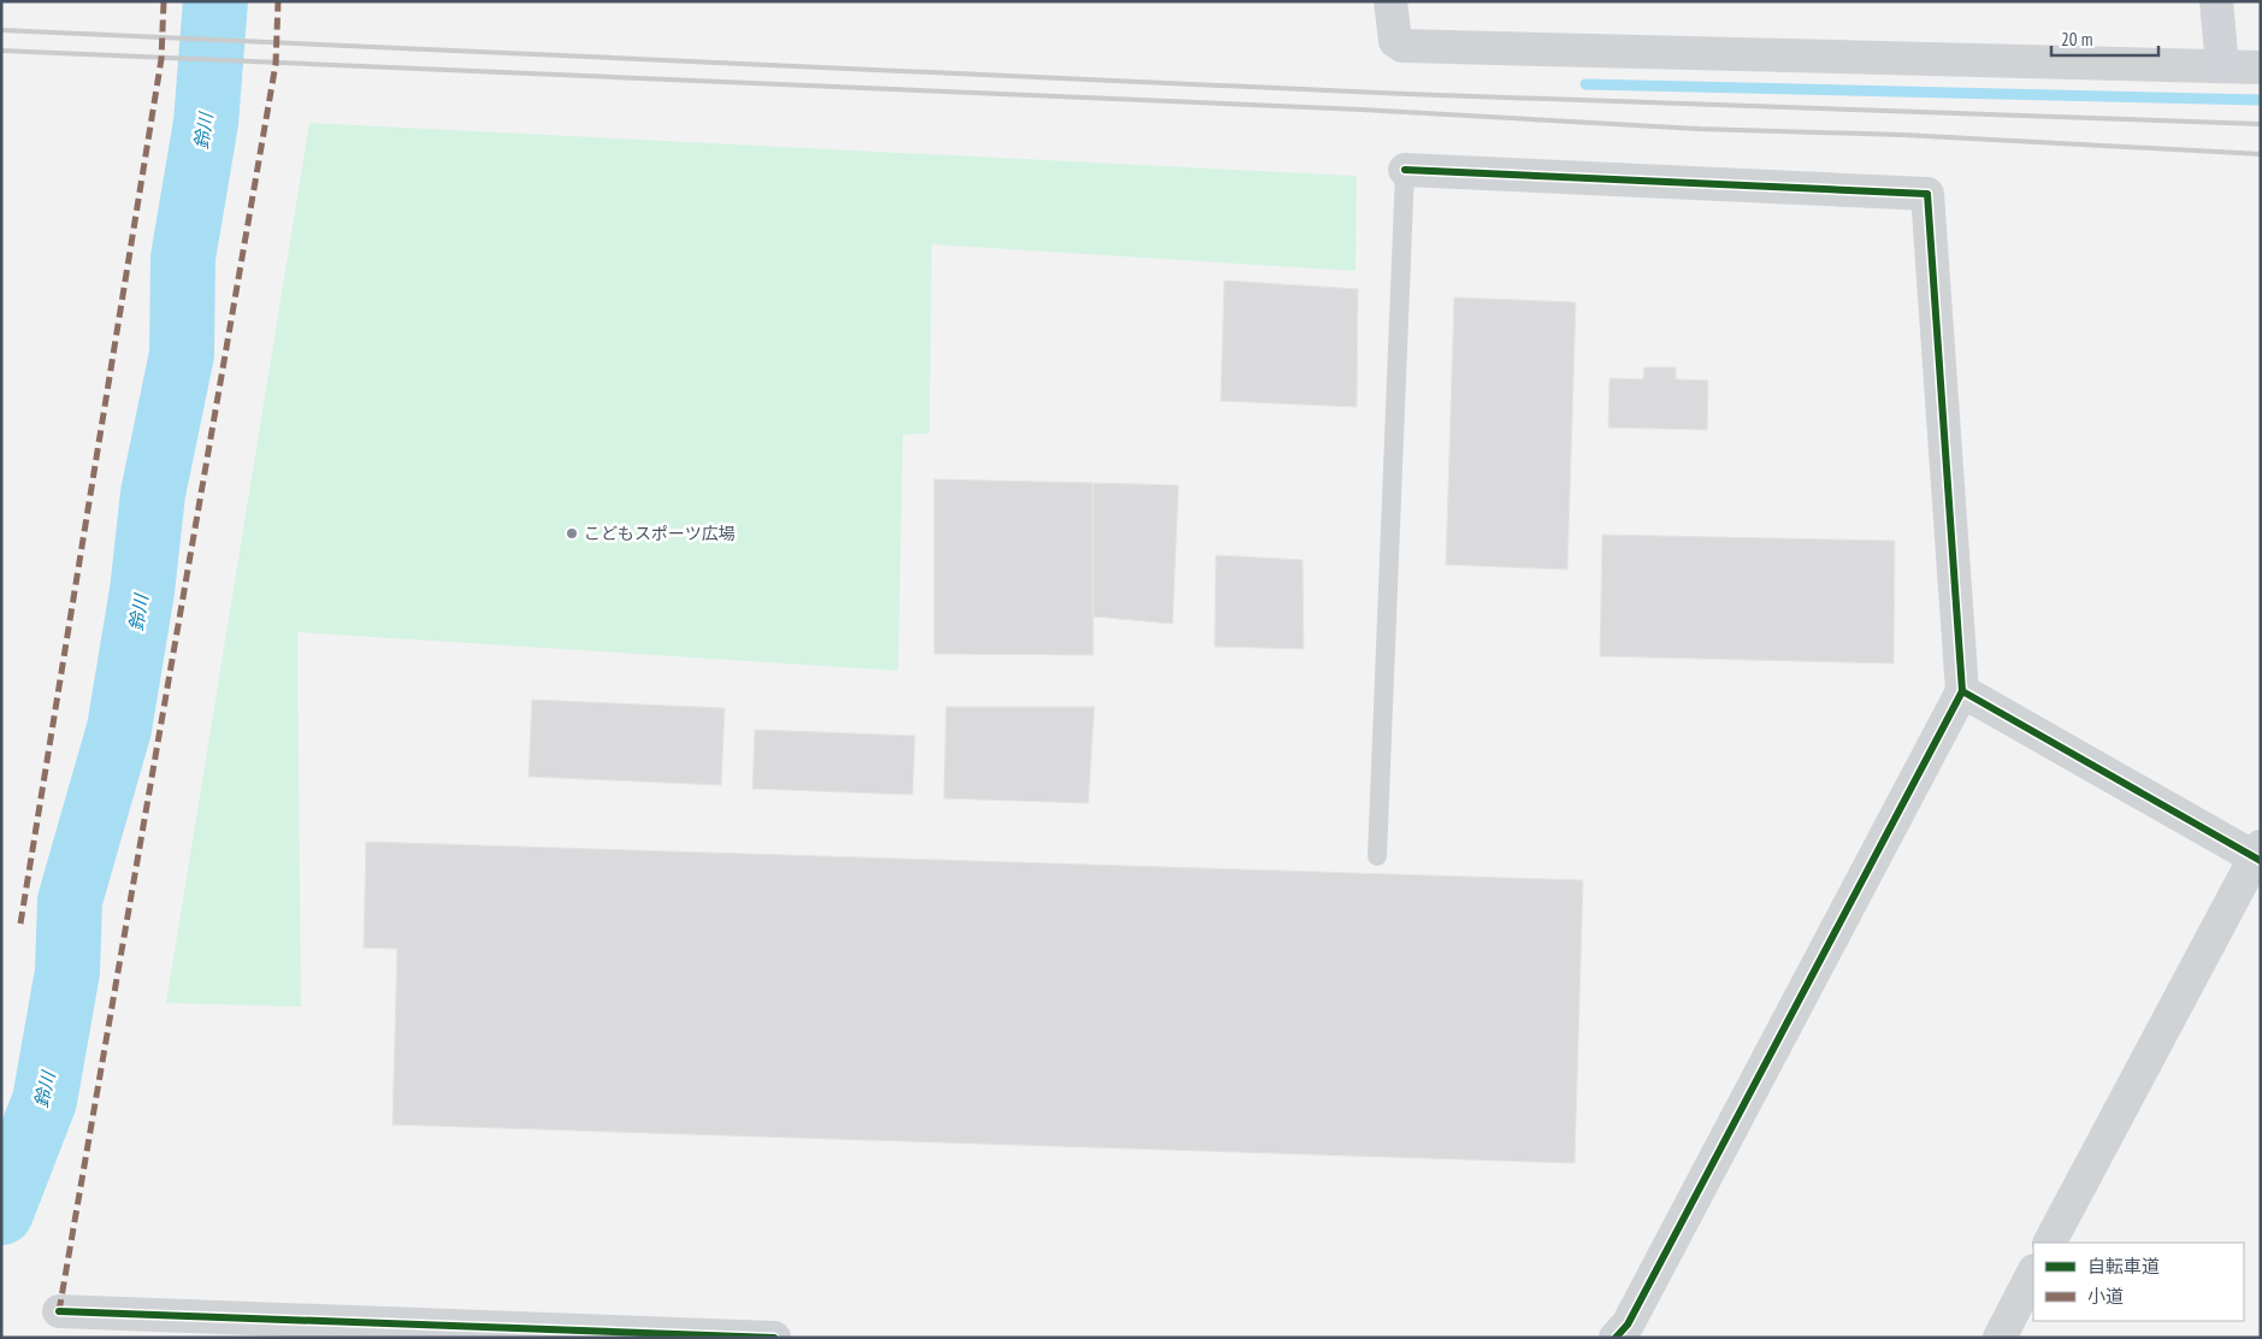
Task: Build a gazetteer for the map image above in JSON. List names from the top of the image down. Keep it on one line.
{"water":["鈴川"],"places":["こどもスポーツ広場"],"legend":["自転車道","小道"],"scale_bar":"20 m"}
